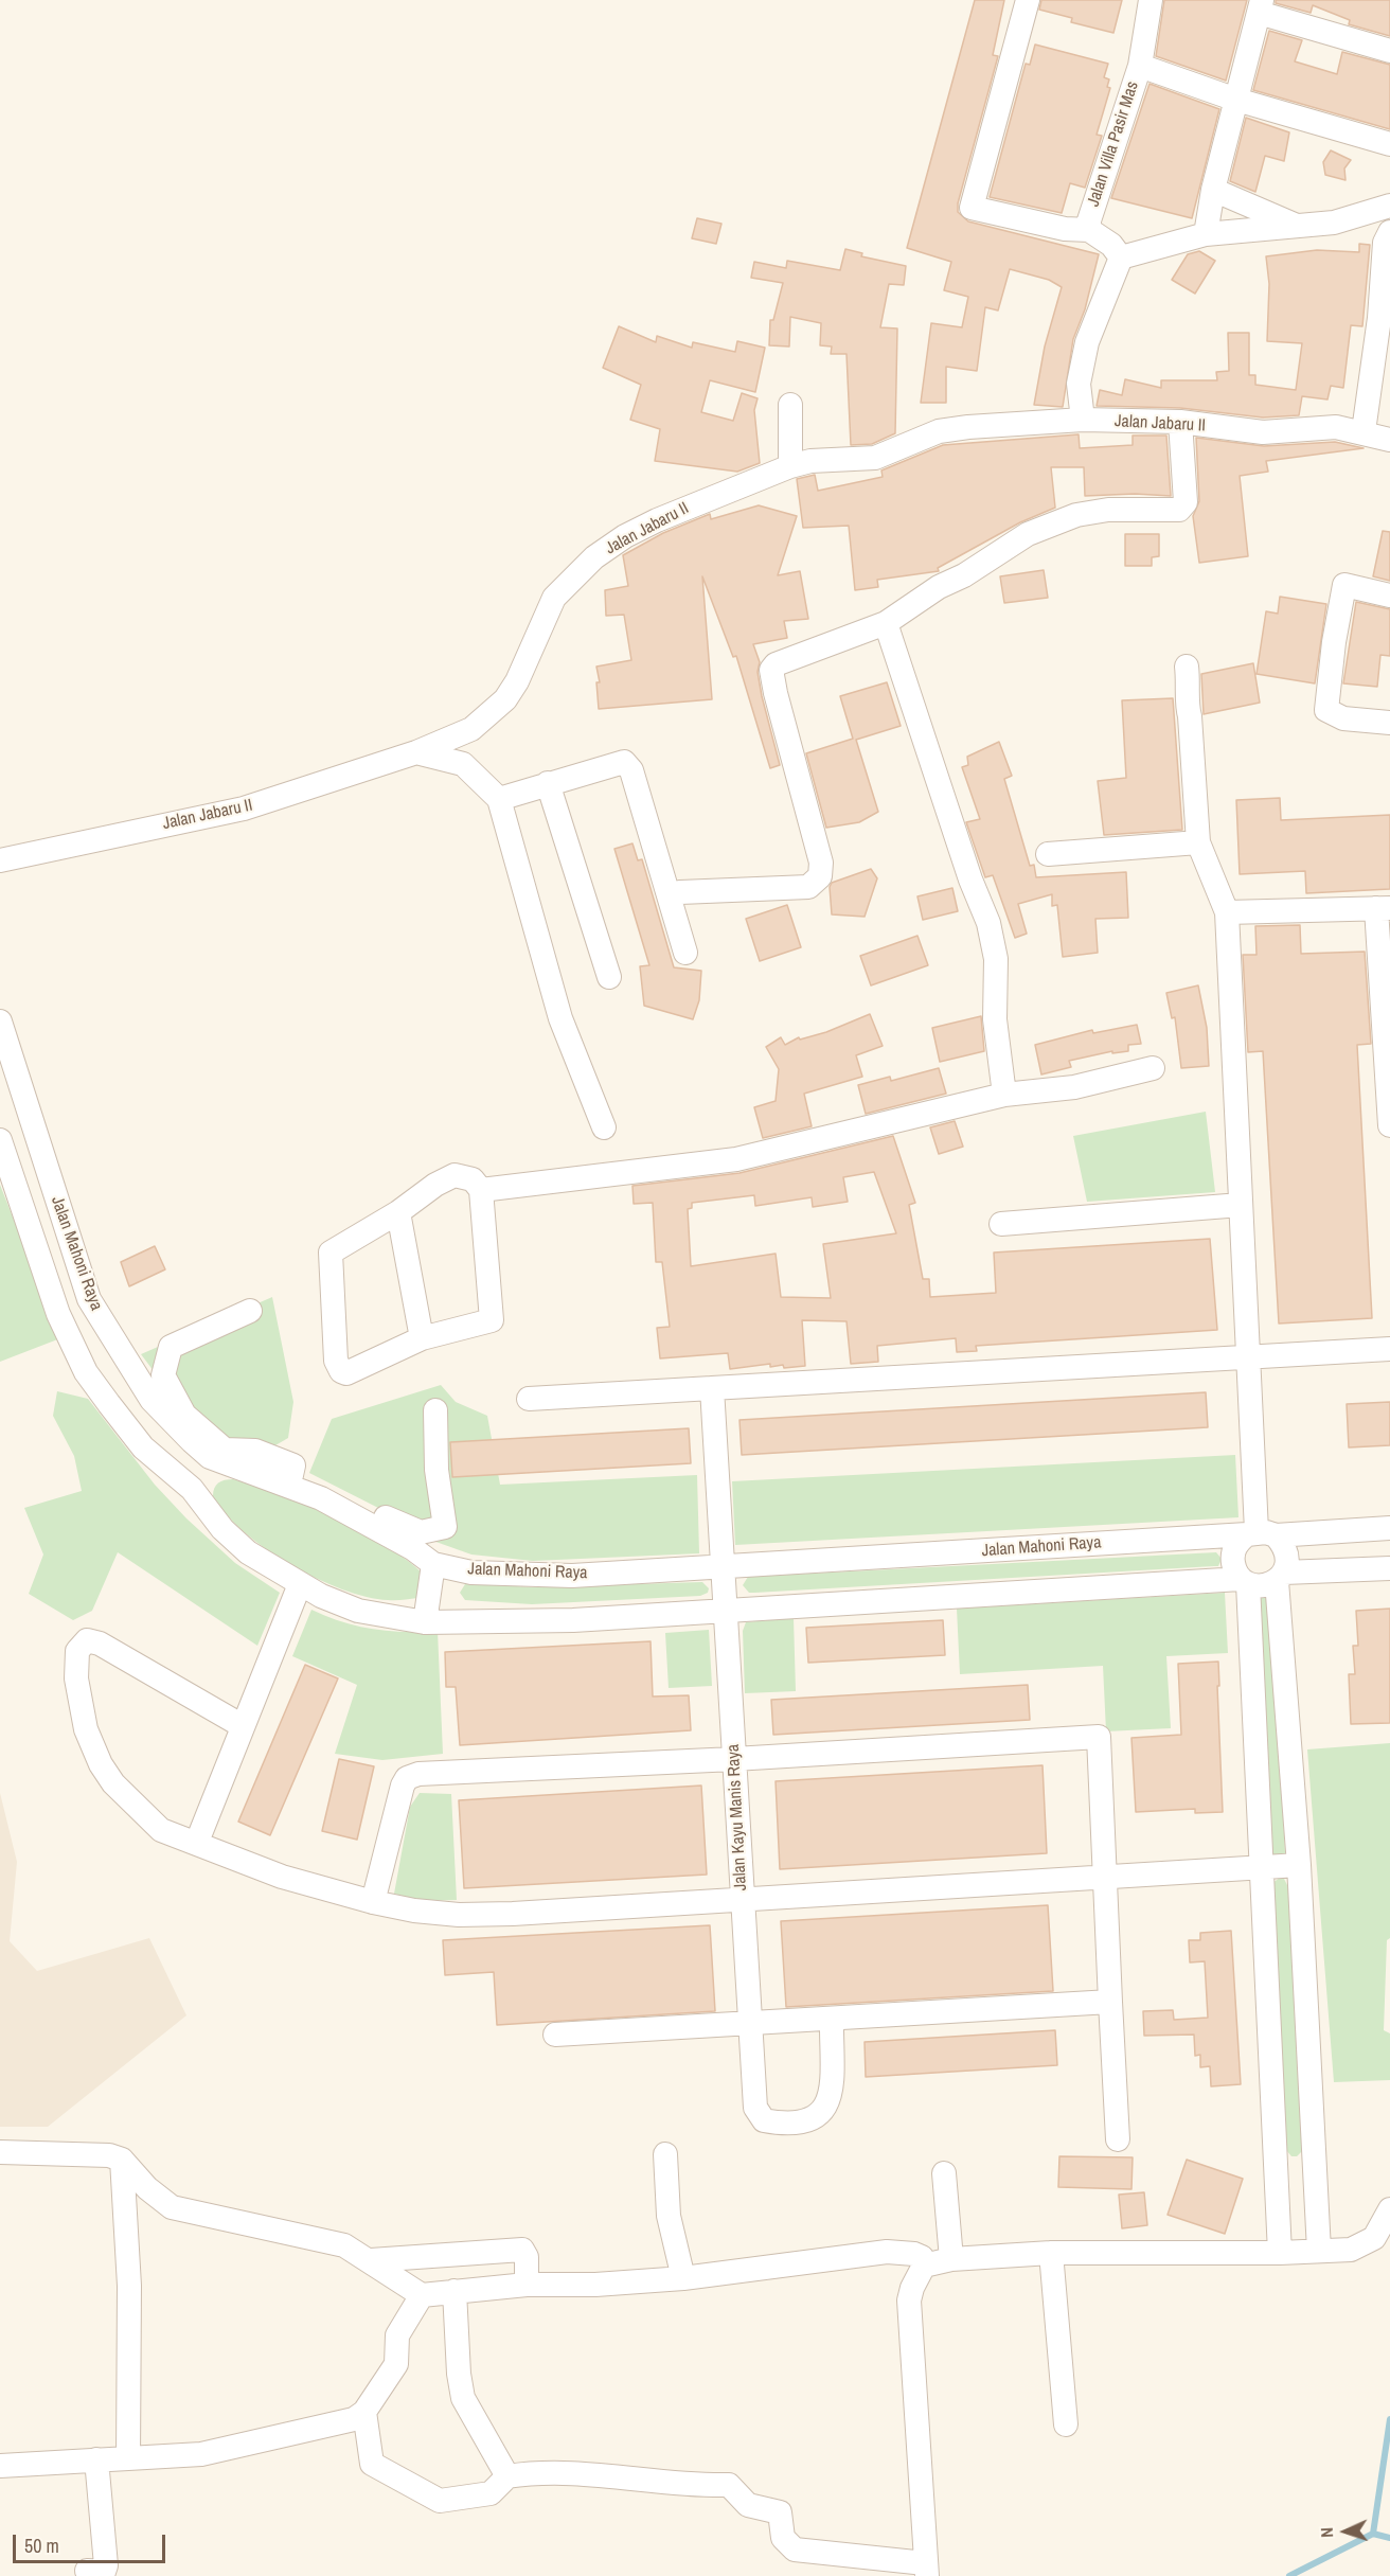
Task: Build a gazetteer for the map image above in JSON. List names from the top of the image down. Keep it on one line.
{"streets":{"street":["Jalan Villa Pasir Mas","Jalan Jabaru II","Jalan Mahoni Raya","Jalan Kayu Manis Raya"]},"crossings":[["Jalan Mahoni Raya","Jalan Kayu Manis Raya"]],"scale_bar":"50 m","north":"left"}
